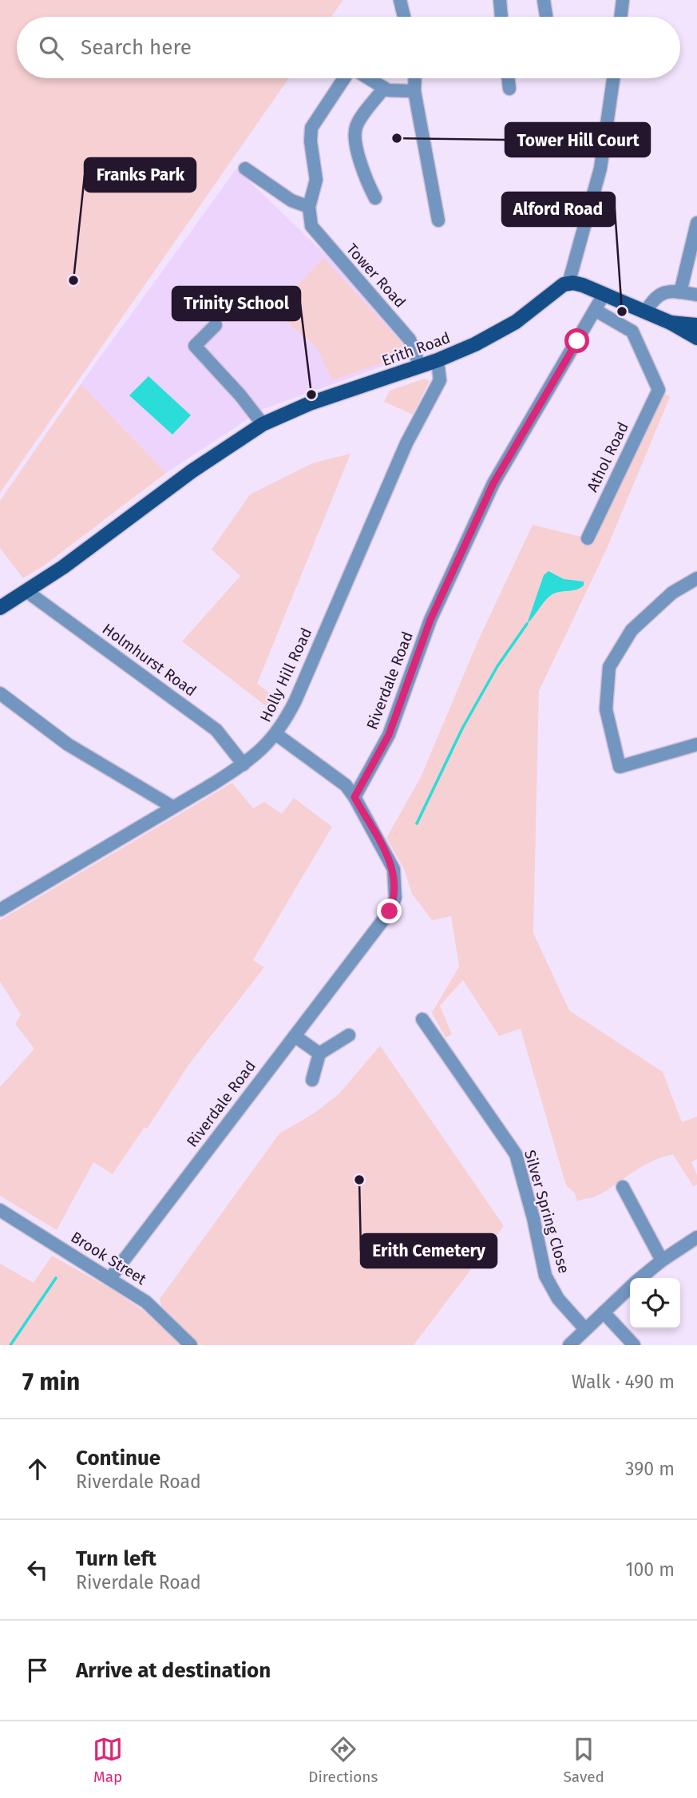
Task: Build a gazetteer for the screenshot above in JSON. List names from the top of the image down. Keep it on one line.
{"streets":{"main road":["Erith Road"],"street":["Tower Road","Athol Road","Holmhurst Road","Holly Hill Road","Riverdale Road","Silver Spring Close","Brook Street"]},"crossings":[["Tower Road","Erith Road"],["Erith Road","Holmhurst Road"],["Erith Road","Holly Hill Road"],["Athol Road","Riverdale Road"],["Holmhurst Road","Holly Hill Road"],["Riverdale Road","Brook Street"]],"places":["Tower Hill Court","Franks Park","Alford Road","Trinity School","Erith Cemetery"],"page":{"search":"Search here","heading":["7 min","Walk · 490 m"],"list":[["Continue","Riverdale Road","390 m"],["Turn left","Riverdale Road","100 m"],"Arrive at destination"],"nav":["Map","Directions","Saved"]}}
